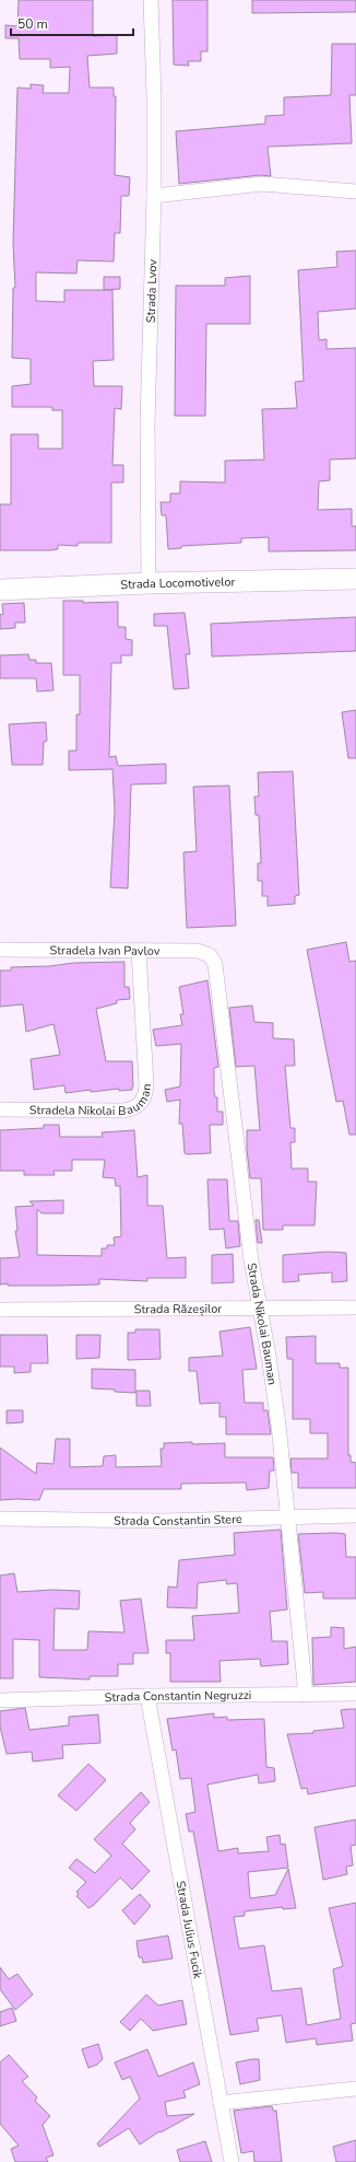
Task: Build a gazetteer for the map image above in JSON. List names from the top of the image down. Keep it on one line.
{"streets":{"main road":["Strada Locomotivelor"],"street":["Strada Lvov","Stradela Ivan Pavlov","Stradela Nikolai Bauman","Strada Răzeșilor","Strada Nikolai Bauman","Strada Constantin Stere","Strada Constantin Negruzzi","Strada Julius Fucik"]},"crossings":[["Strada Lvov","Strada Locomotivelor"],["Stradela Ivan Pavlov","Stradela Nikolai Bauman"],["Stradela Ivan Pavlov","Strada Nikolai Bauman"],["Strada Răzeșilor","Strada Nikolai Bauman"],["Strada Nikolai Bauman","Strada Constantin Stere"],["Strada Nikolai Bauman","Strada Constantin Negruzzi"],["Strada Constantin Negruzzi","Strada Julius Fucik"]],"scale_bar":"50 m"}
